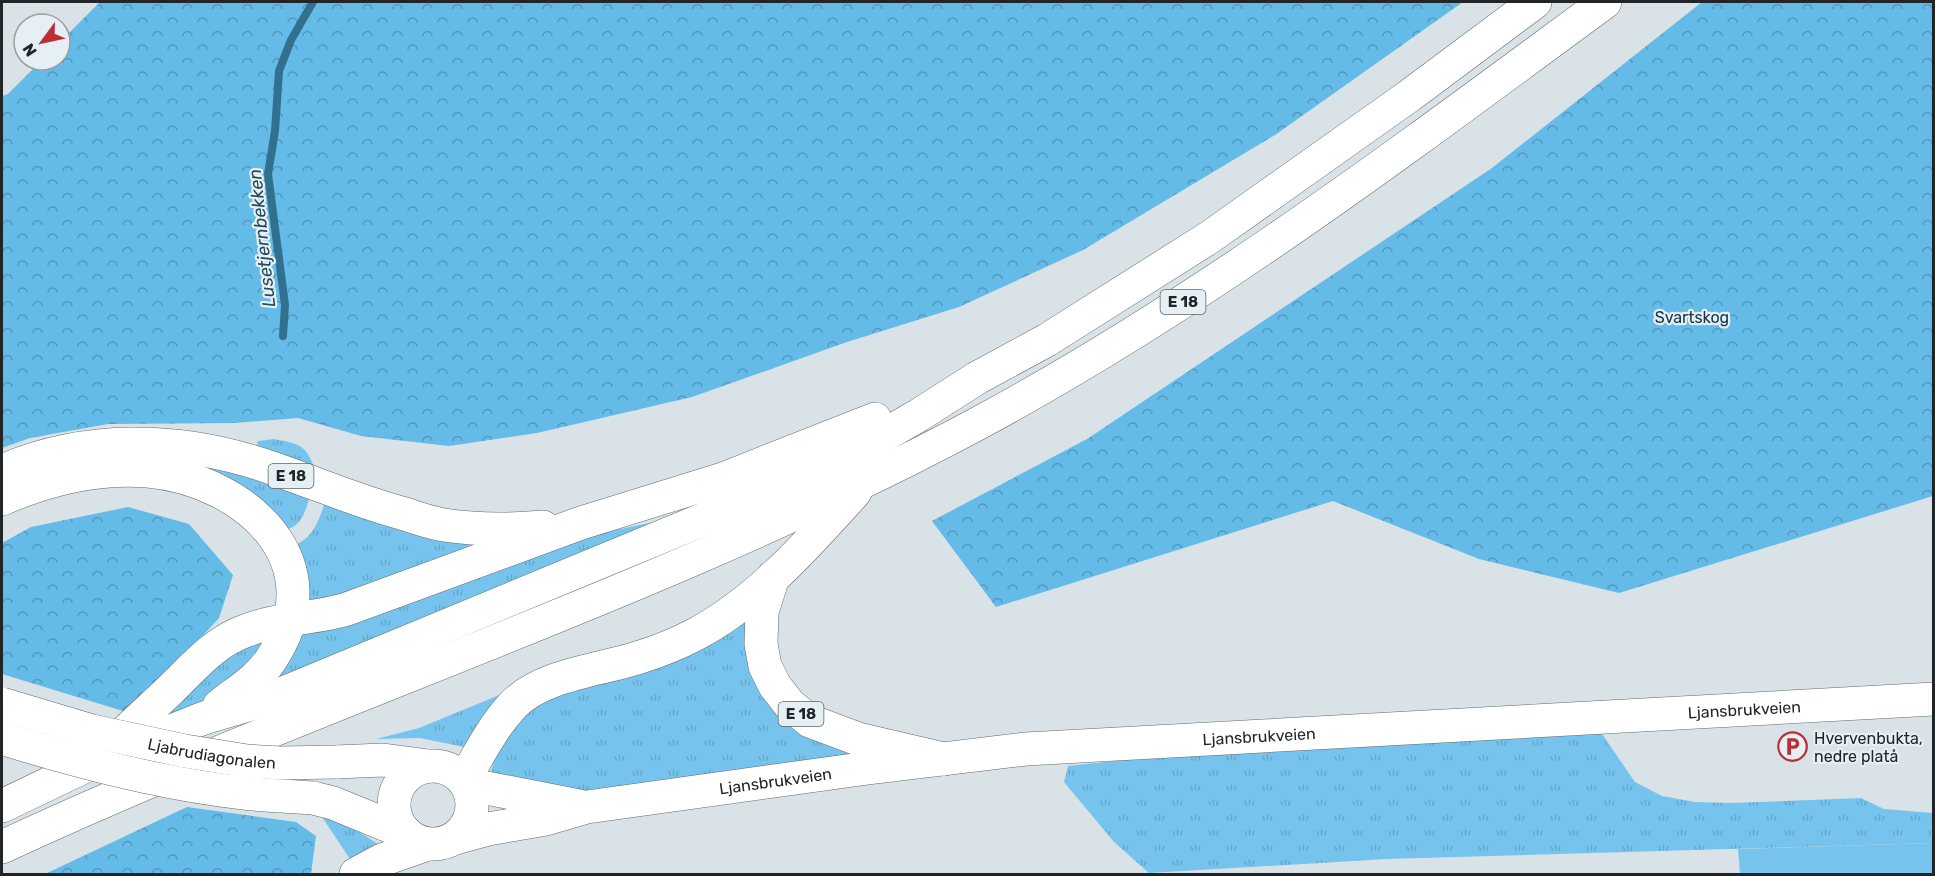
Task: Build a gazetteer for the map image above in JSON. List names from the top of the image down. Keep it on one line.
{"streets":{"main road":["E 18","Ljansbrukveien","Ljabrudiagonalen"]},"crossings":[["E 18","Ljansbrukveien"],["E 18","Ljabrudiagonalen"],["Ljansbrukveien","Ljabrudiagonalen"]],"water":["Lusetjernbekken"],"parks":["Svartskog"],"places":{"parking":["Hvervenbukta, nedre platå"]},"north":"bottom left"}
